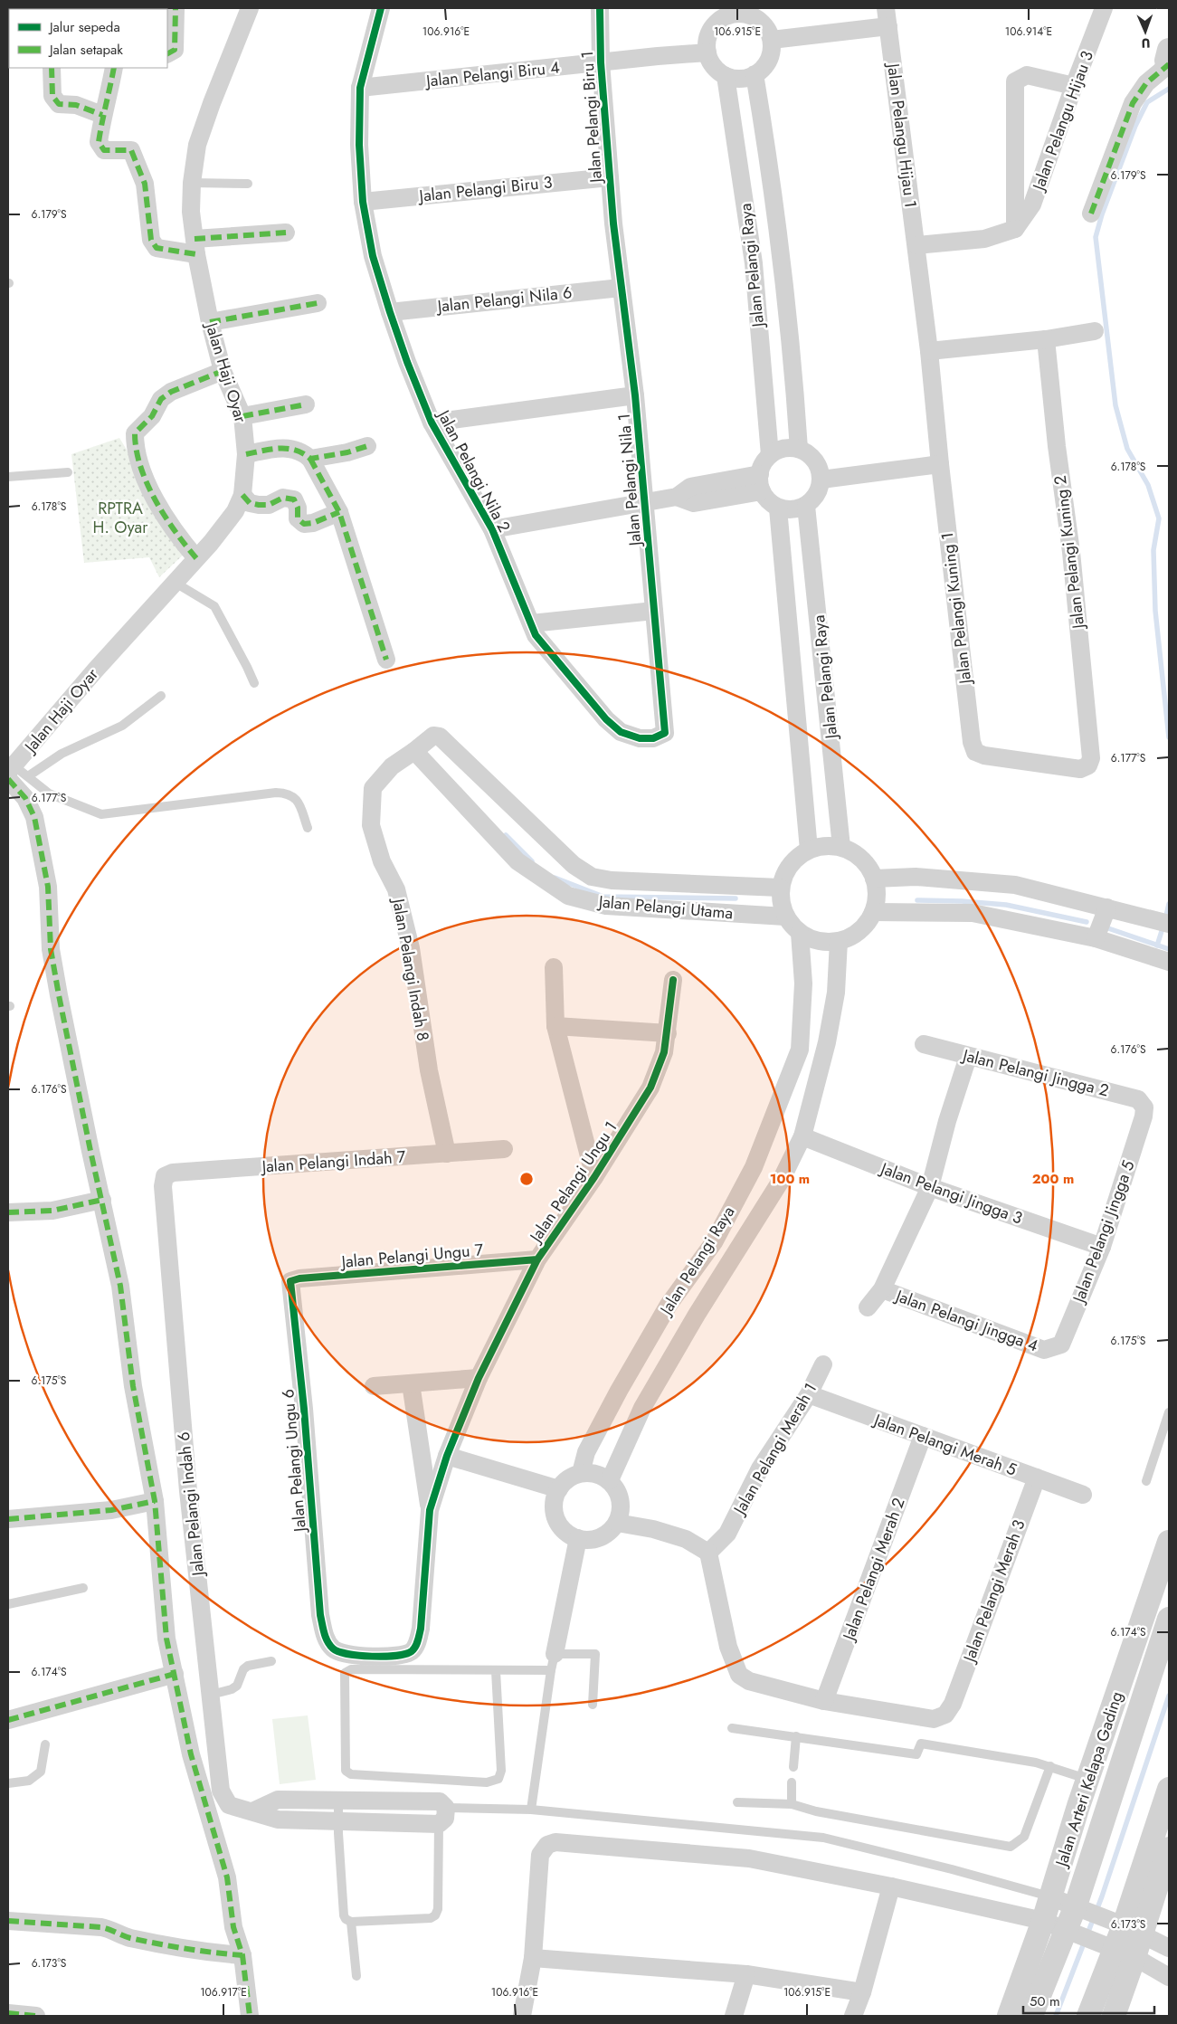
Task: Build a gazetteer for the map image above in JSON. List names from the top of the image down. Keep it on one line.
{"streets":{"street":["Jalan Pelangi Biru 4","Jalan Pelangi Biru 1","Jalan Pelangu Hijau 3","Jalan Pelangu Hijau 1","Jalan Pelangi Biru 3","Jalan Pelangi Raya","Jalan Pelangi Nila 6","Jalan Haji Oyar","Jalan Pelangi Nila 2","Jalan Pelangi Nila 1","Jalan Pelangi Kuning 2","Jalan Pelangi Kuning 1","Jalan Pelangi Utama","Jalan Pelangi Indah 8","Jalan Pelangi Jingga 2","Jalan Pelangi Indah 7","Jalan Pelangi Ungu 1","Jalan Pelangi Jingga 3","Jalan Pelangi Jingga 5","Jalan Pelangi Ungu 7","Jalan Pelangi Jingga 4","Jalan Pelangi Merah 5","Jalan Pelangi Merah 1","Jalan Pelangi Ungu 6","Jalan Pelangi Indah 6","Jalan Pelangi Merah 2","Jalan Pelangi Merah 3","Jalan Arteri Kelapa Gading"]},"crossings":[["Jalan Pelangi Biru 4","Jalan Pelangi Biru 1"],["Jalan Pelangi Biru 4","Jalan Pelangi Raya"],["Jalan Pelangi Biru 4","Jalan Pelangi Nila 2"],["Jalan Pelangi Biru 1","Jalan Pelangi Biru 3"],["Jalan Pelangi Biru 1","Jalan Pelangi Nila 1"],["Jalan Pelangu Hijau 1","Jalan Pelangi Kuning 1"],["Jalan Pelangi Biru 3","Jalan Pelangi Nila 2"],["Jalan Pelangi Raya","Jalan Pelangi Utama"],["Jalan Pelangi Raya","Jalan Pelangi Jingga 3"],["Jalan Pelangi Nila 6","Jalan Pelangi Nila 2"],["Jalan Pelangi Nila 6","Jalan Pelangi Nila 1"],["Jalan Pelangi Nila 2","Jalan Pelangi Nila 1"],["Jalan Pelangi Kuning 2","Jalan Pelangi Kuning 1"],["Jalan Pelangi Utama","Jalan Pelangi Indah 8"],["Jalan Pelangi Indah 8","Jalan Pelangi Indah 7"],["Jalan Pelangi Jingga 2","Jalan Pelangi Jingga 5"],["Jalan Pelangi Indah 7","Jalan Pelangi Indah 6"],["Jalan Pelangi Ungu 1","Jalan Pelangi Ungu 7"],["Jalan Pelangi Ungu 1","Jalan Pelangi Ungu 6"],["Jalan Pelangi Jingga 3","Jalan Pelangi Jingga 5"],["Jalan Pelangi Jingga 5","Jalan Pelangi Jingga 4"],["Jalan Pelangi Ungu 7","Jalan Pelangi Ungu 6"],["Jalan Pelangi Merah 5","Jalan Pelangi Merah 1"],["Jalan Pelangi Merah 5","Jalan Pelangi Merah 2"],["Jalan Pelangi Merah 5","Jalan Pelangi Merah 3"],["Jalan Pelangi Merah 2","Jalan Pelangi Merah 3"]],"parks":["RPTRA H. Oyar"],"legend":["Jalur sepeda","Jalan setapak"],"scale_bar":"50 m","north":"bottom","coordinates":["106.916°E","106.915°E","106.914°E","6.179°S","6.178°S","6.177°S","6.176°S","6.175°S","6.174°S","6.173°S","106.917°E"],"rings":["100 m","200 m"]}
